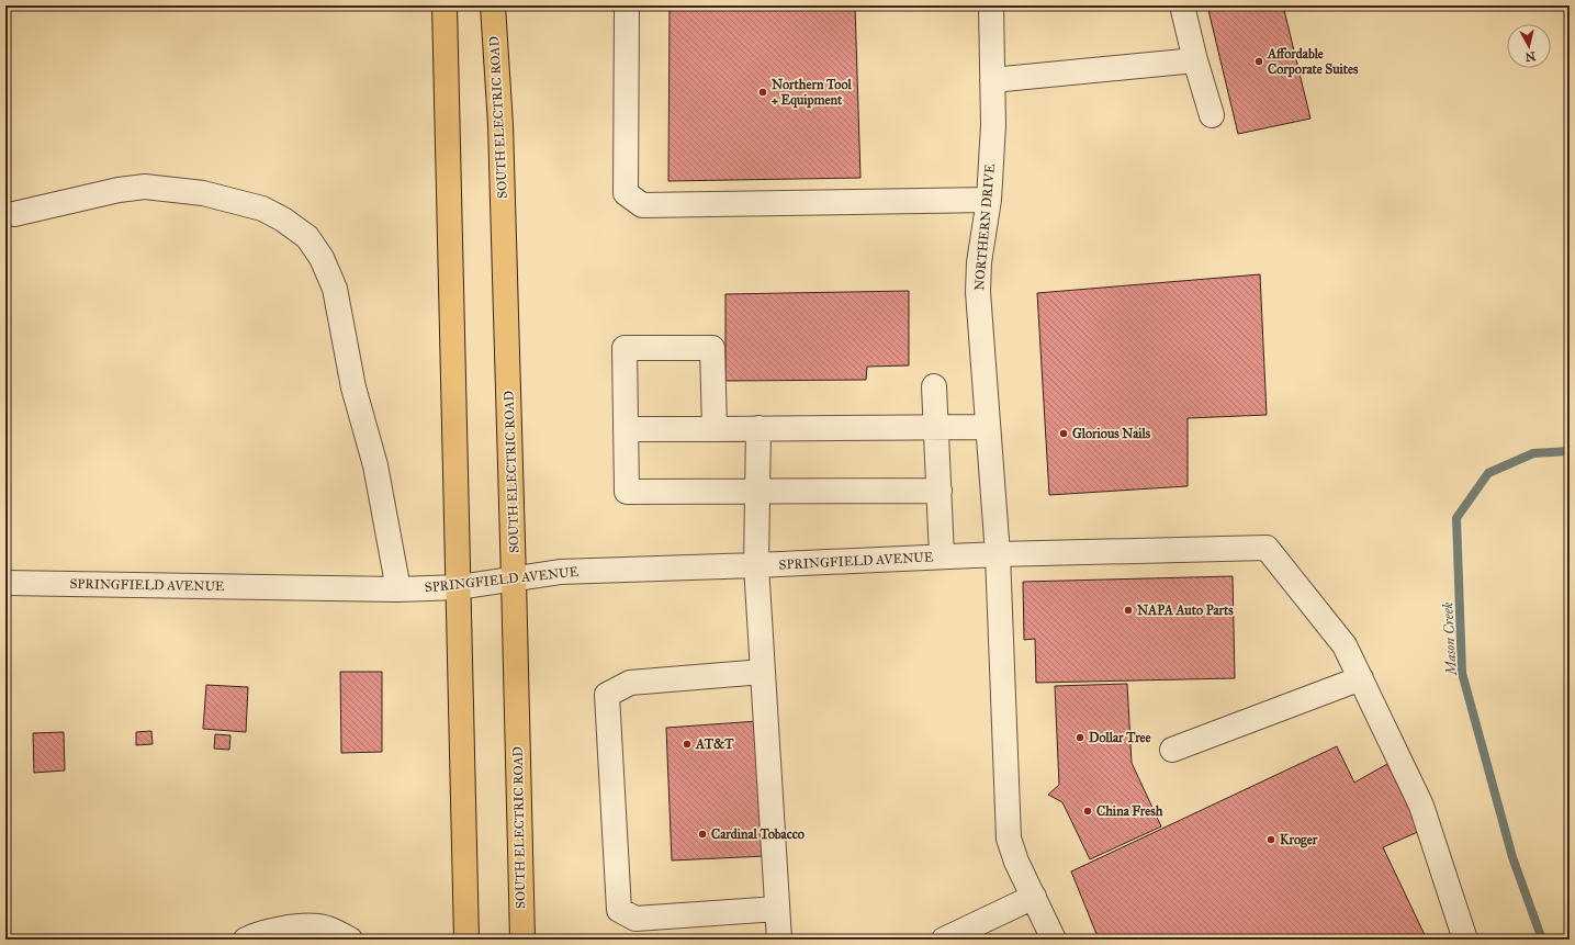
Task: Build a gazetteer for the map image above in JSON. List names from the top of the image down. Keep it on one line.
{"streets":{"main road":["SOUTH ELECTRIC ROAD"],"street":["NORTHERN DRIVE","SPRINGFIELD AVENUE"]},"crossings":[["SOUTH ELECTRIC ROAD","SPRINGFIELD AVENUE"],["NORTHERN DRIVE","SPRINGFIELD AVENUE"]],"water":["Mason Creek"],"places":["Affordable Corporate Suites","Northern Tool + Equipment","Glorious Nails","NAPA Auto Parts","Dollar Tree","AT&T","China Fresh","Cardinal Tobacco","Kroger"],"north":"bottom"}
